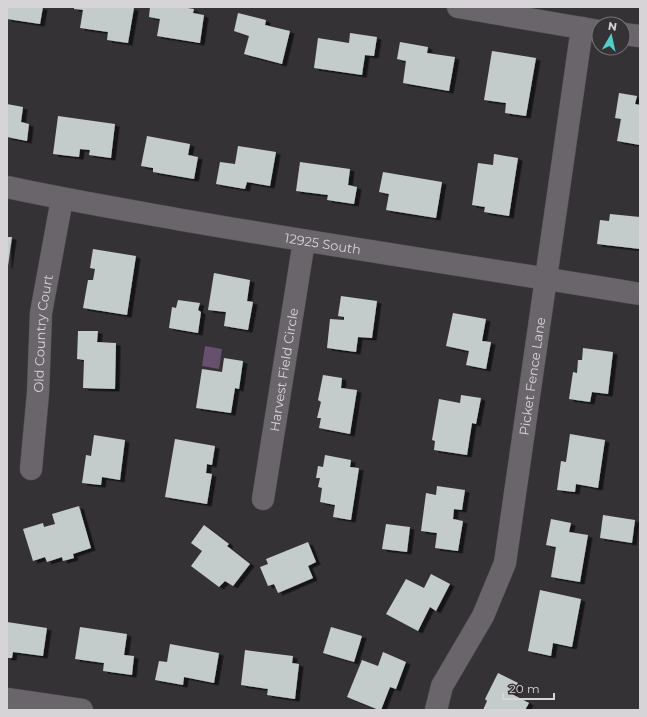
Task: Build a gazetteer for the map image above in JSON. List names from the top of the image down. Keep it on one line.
{"streets":{"street":["12925 South","Old Country Court","Harvest Field Circle","Picket Fence Lane"]},"crossings":[["12925 South","Old Country Court"],["12925 South","Harvest Field Circle"],["12925 South","Picket Fence Lane"]],"scale_bar":"20 m","north":"top"}
